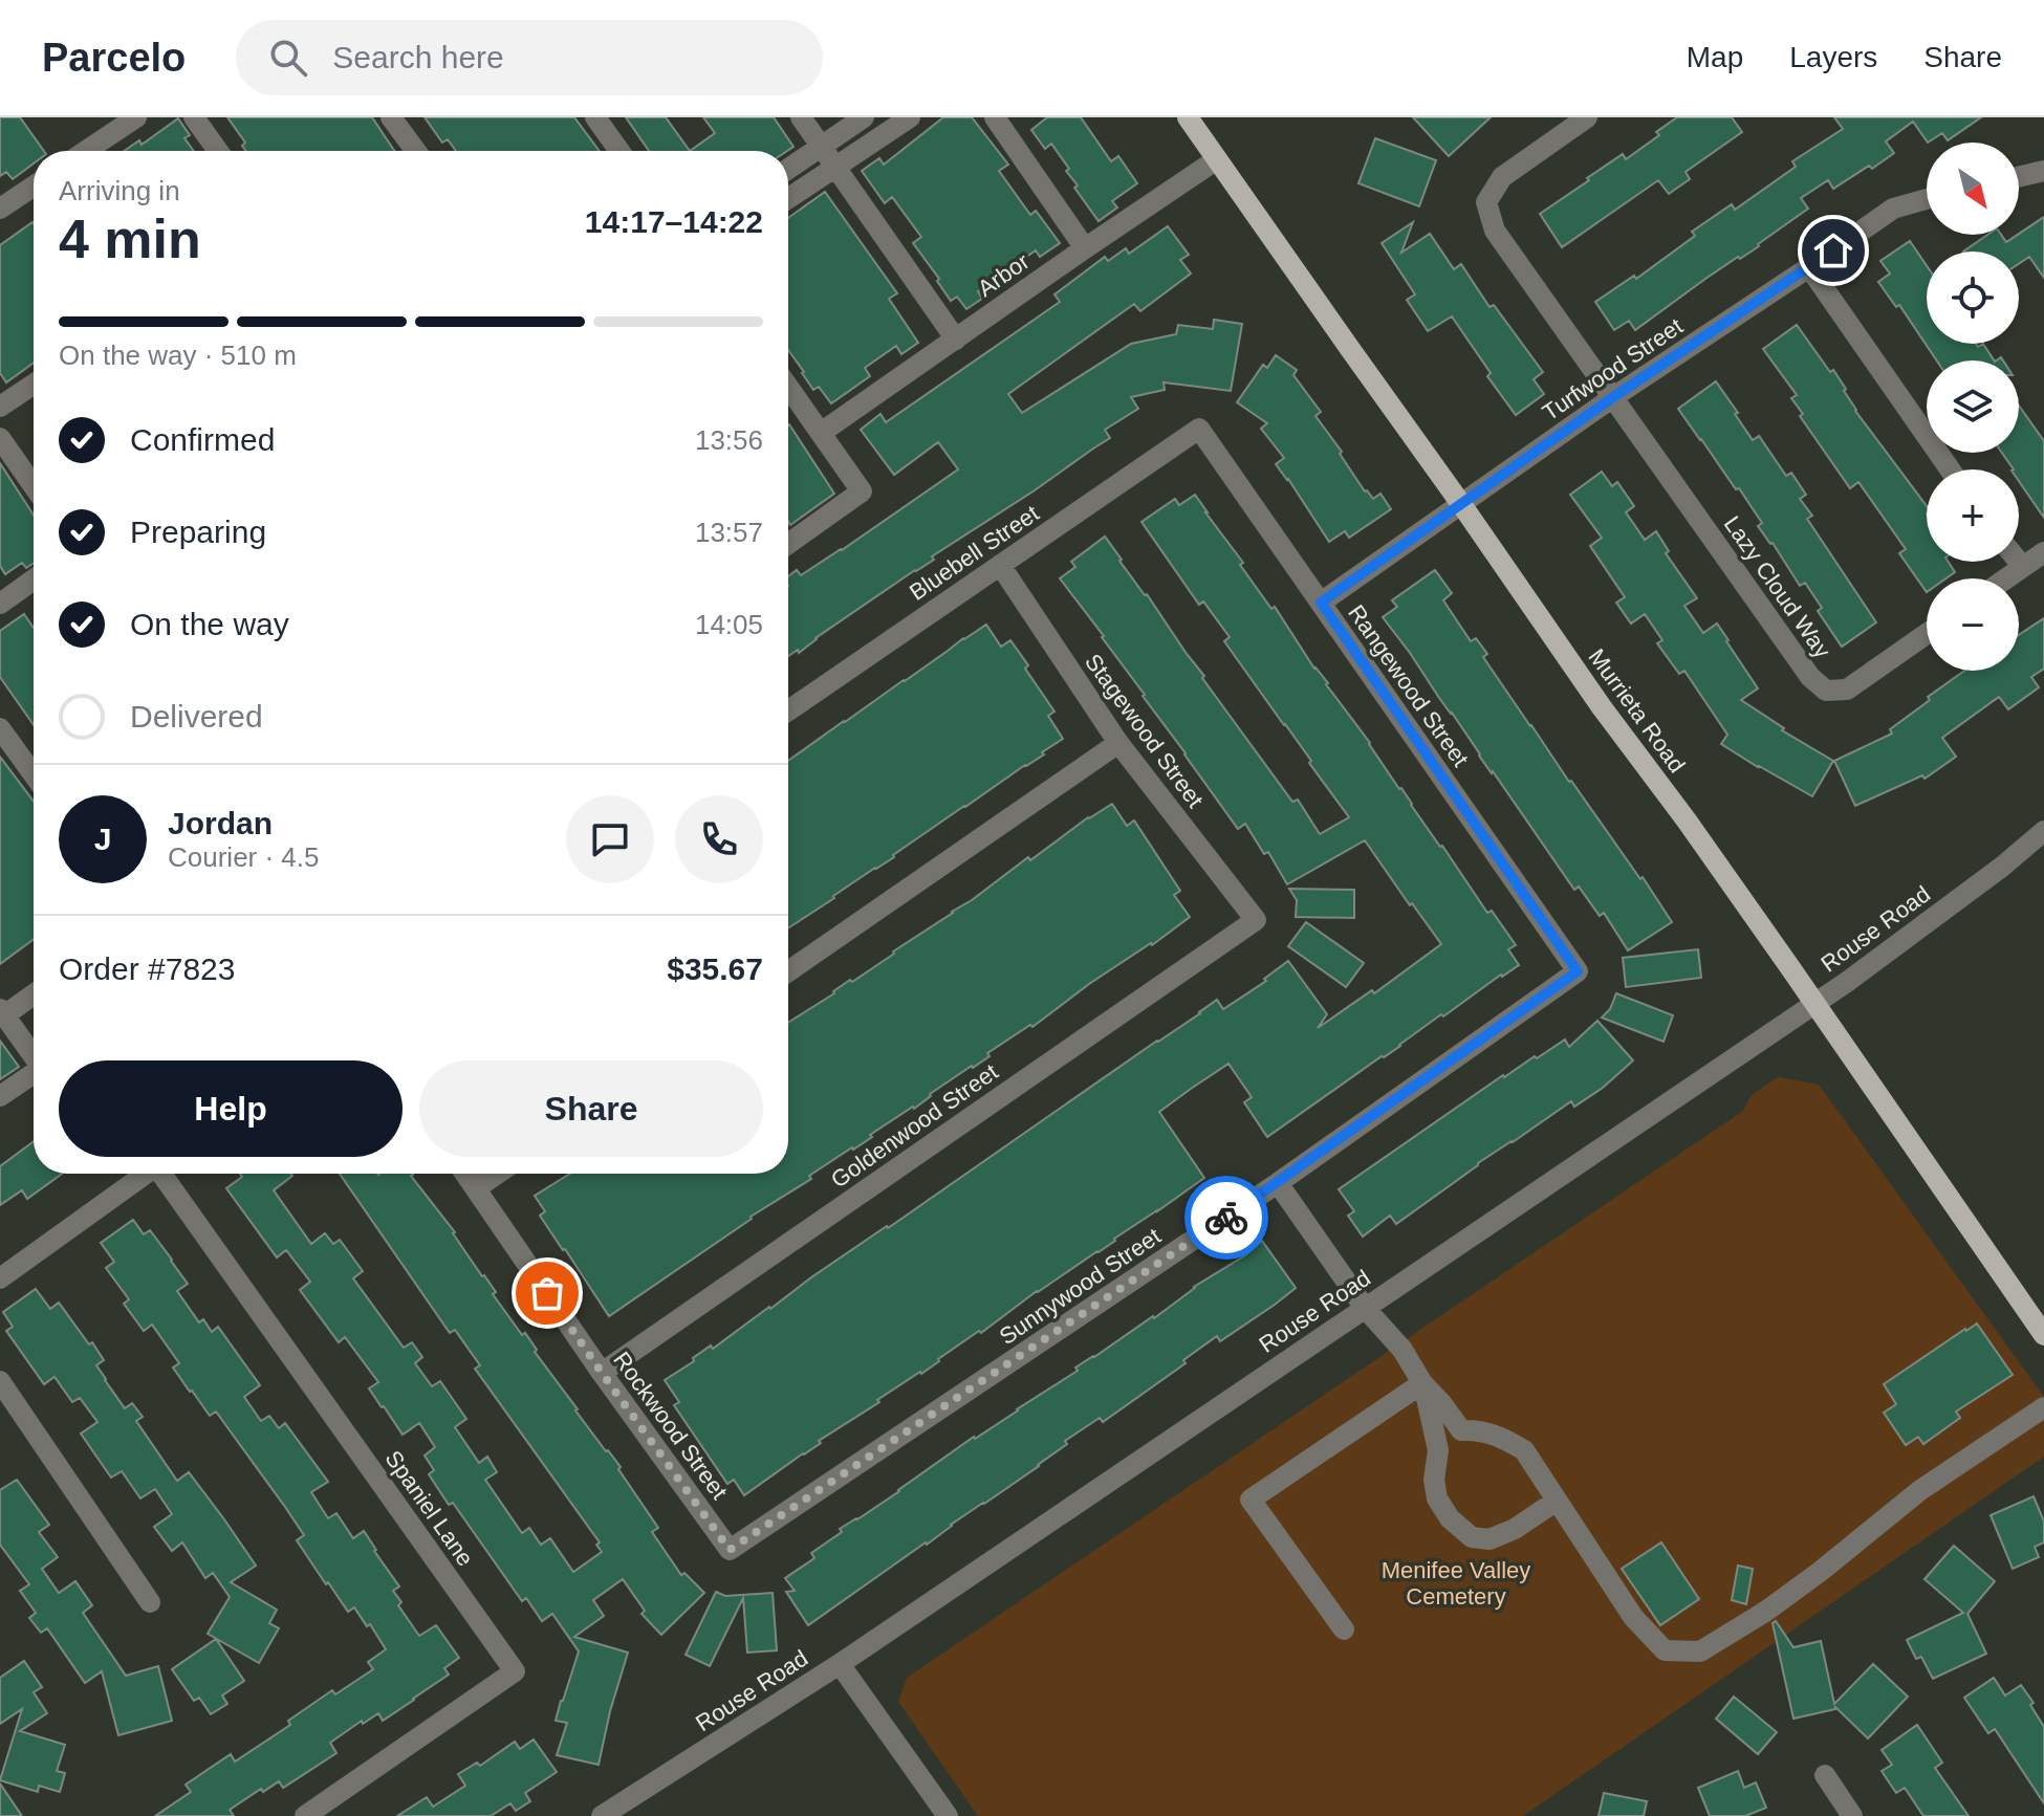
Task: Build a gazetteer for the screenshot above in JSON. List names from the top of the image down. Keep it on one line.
{"streets":{"main road":["Murrieta Road"],"street":["Arbor","Turfwood Street","Bluebell Street","Lazy Cloud Way","Rangewood Street","Stagewood Street","Rouse Road","Goldenwood Street","Sunnywood Street","Rockwood Street","Spaniel Lane"]},"crossings":[["Arbor","Murrieta Road"],["Turfwood Street","Lazy Cloud Way"],["Turfwood Street","Rangewood Street"],["Turfwood Street","Murrieta Road"],["Bluebell Street","Rangewood Street"],["Bluebell Street","Stagewood Street"],["Rangewood Street","Sunnywood Street"],["Murrieta Road","Rouse Road"],["Stagewood Street","Goldenwood Street"],["Goldenwood Street","Rockwood Street"],["Sunnywood Street","Rockwood Street"]],"parks":["Menifee Valley Cemetery"],"north":"bottom right","page":{"header":"Parcelo","search":"Search here","nav":["Map","Layers","Share"],"map_buttons":["+","−"],"heading":["4 min","Arriving in","14:17–14:22"],"panel":["Jordan","Courier · 4.5","Order #7823","$35.67"],"bar":"On the way · 510 m","list":[["Confirmed","13:56"],["Preparing","13:57"],["On the way","14:05"],"Delivered"],"round":"J","buttons":["Help","Share"]}}
